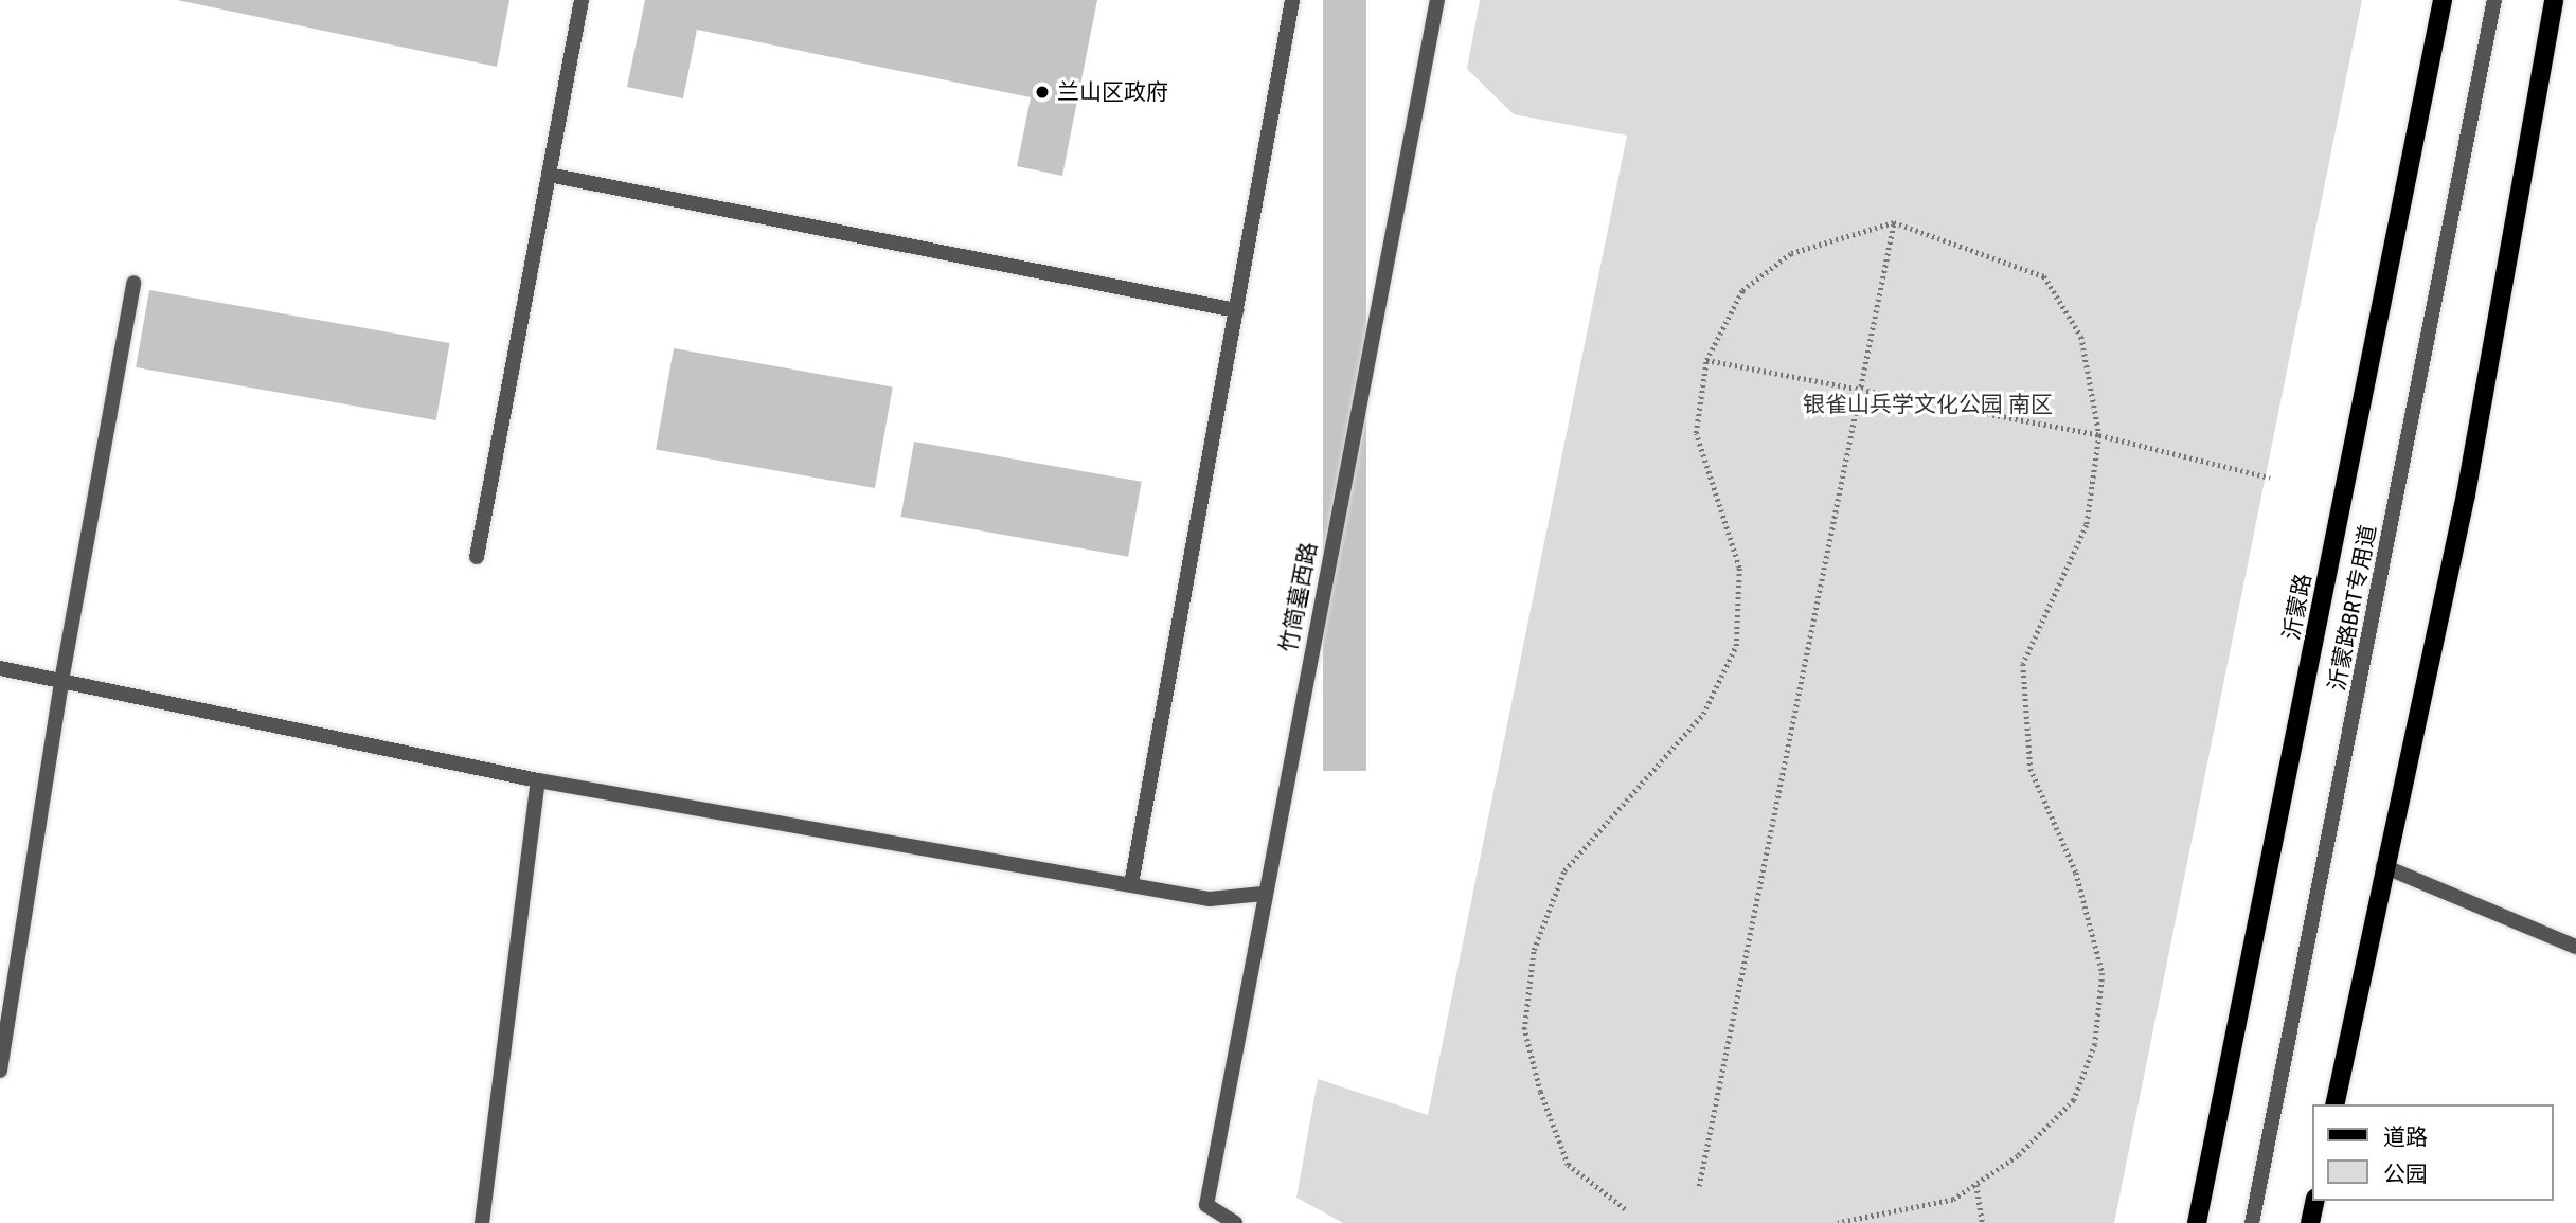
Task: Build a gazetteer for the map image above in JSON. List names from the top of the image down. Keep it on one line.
{"streets":{"main road":["沂蒙路"],"street":["竹简墓西路","沂蒙路BRT专用道"]},"parks":["银雀山兵学文化公园 南区"],"places":["兰山区政府"],"legend":["道路","公园"]}
